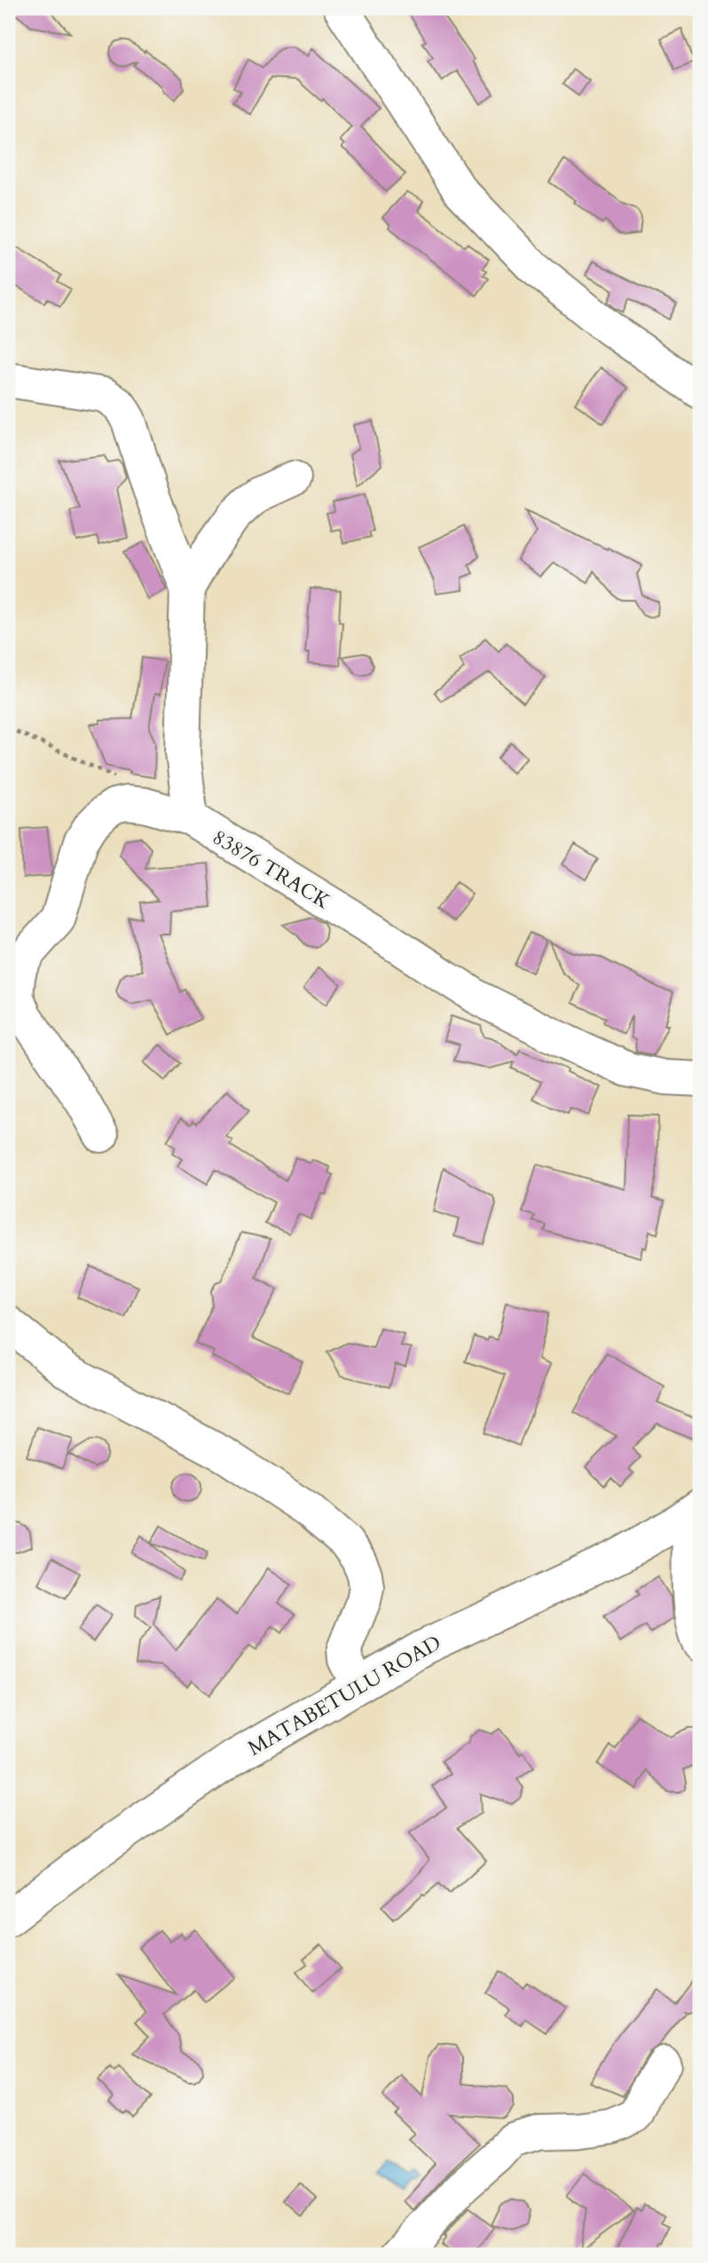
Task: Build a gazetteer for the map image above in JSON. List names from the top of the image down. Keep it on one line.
{"streets":{"street":["83876 TRACK","MATABETULU ROAD"]}}
